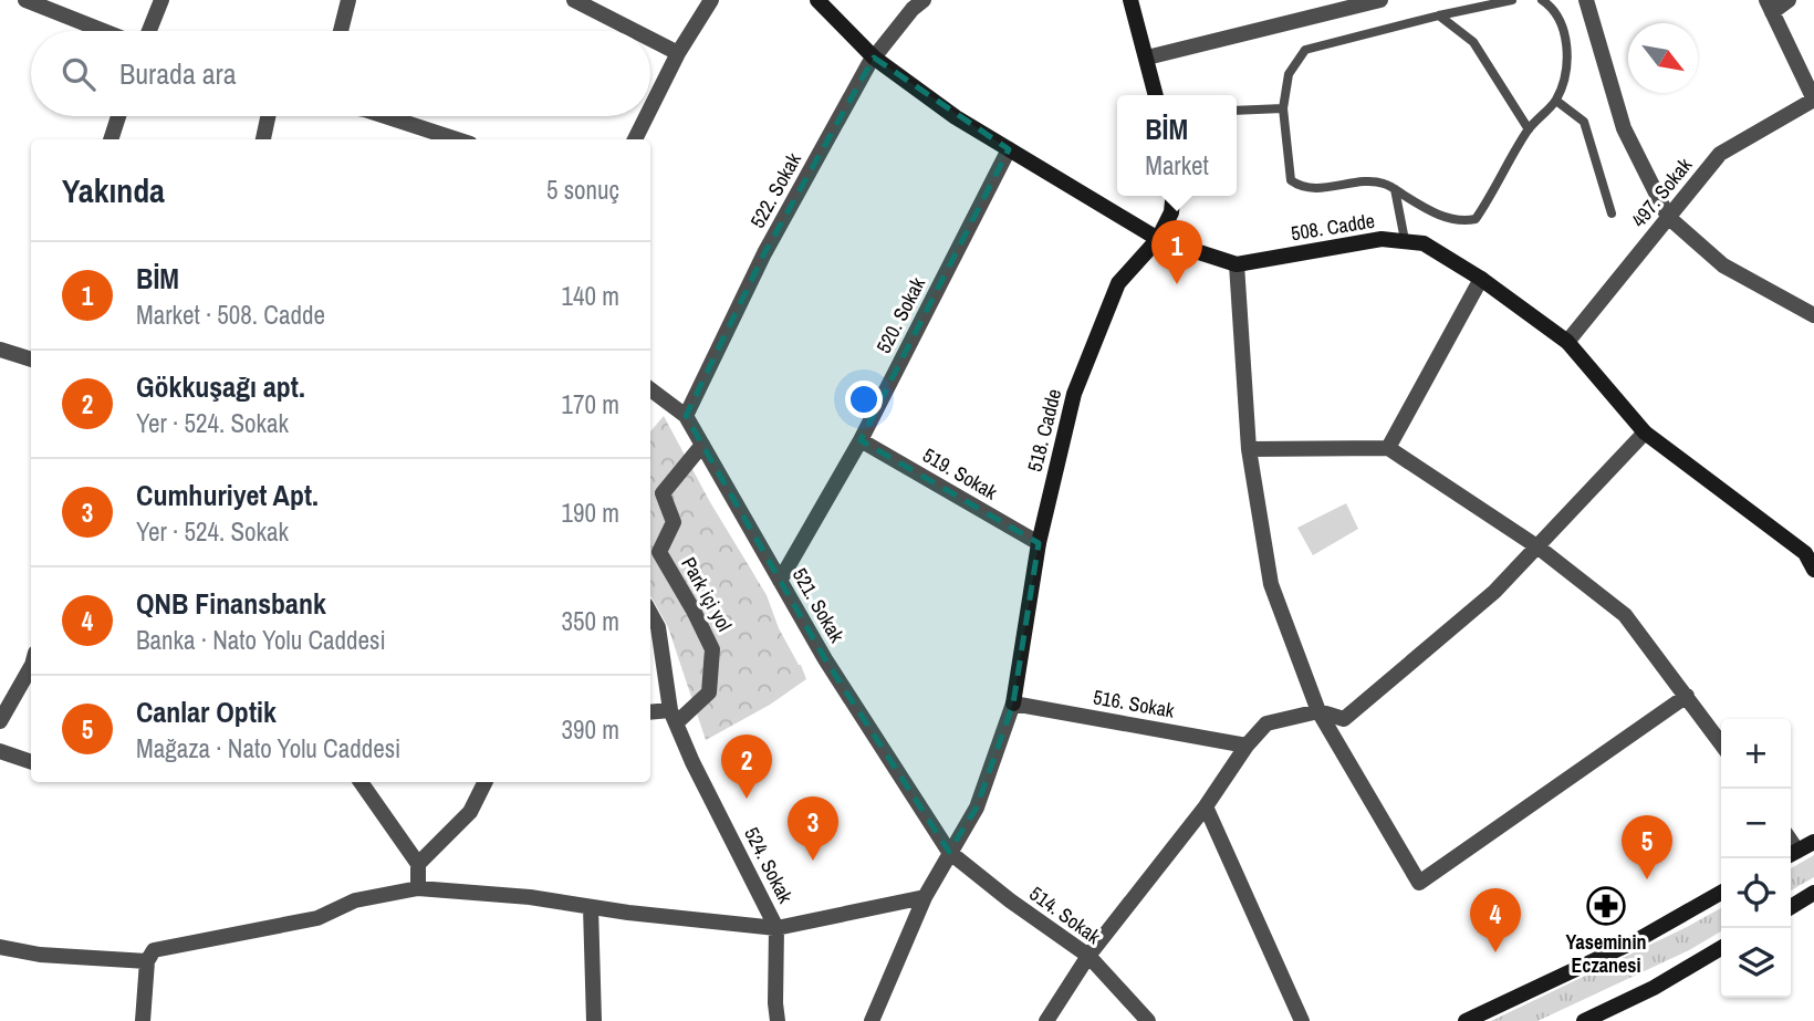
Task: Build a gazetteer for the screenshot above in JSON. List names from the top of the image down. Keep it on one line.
{"streets":{"street":["522. Sokak","497. Sokak","508. Cadde","520. Sokak","518. Cadde","519. Sokak","Park içi yol","521. Sokak","516. Sokak","524. Sokak","514. Sokak"]},"crossings":[["522. Sokak","508. Cadde"],["522. Sokak","521. Sokak"],["497. Sokak","508. Cadde"],["508. Cadde","520. Sokak"],["508. Cadde","518. Cadde"],["520. Sokak","519. Sokak"],["520. Sokak","521. Sokak"],["518. Cadde","519. Sokak"],["518. Cadde","516. Sokak"],["Park içi yol","521. Sokak"],["Park içi yol","524. Sokak"],["521. Sokak","514. Sokak"]],"places":{"pharmacy":["Yaseminin Eczanesi"]},"north":"bottom right","page":{"search":"Burada ara","popup":["BİM","Market"],"heading":["Yakında","5 sonuç"],"pins":["1","2","3","5","4"],"list":[{"mark":"1","name":"BİM","note":"Market · 508. Cadde","value":"140 m"},{"mark":"2","name":"Gökkuşağı apt.","note":"Yer · 524. Sokak","value":"170 m"},{"mark":"3","name":"Cumhuriyet Apt.","note":"Yer · 524. Sokak","value":"190 m"},{"mark":"4","name":"QNB Finansbank","note":"Banka · Nato Yolu Caddesi","value":"350 m"},{"mark":"5","name":"Canlar Optik","note":"Mağaza · Nato Yolu Caddesi","value":"390 m"}],"map_buttons":["+","−"]}}
